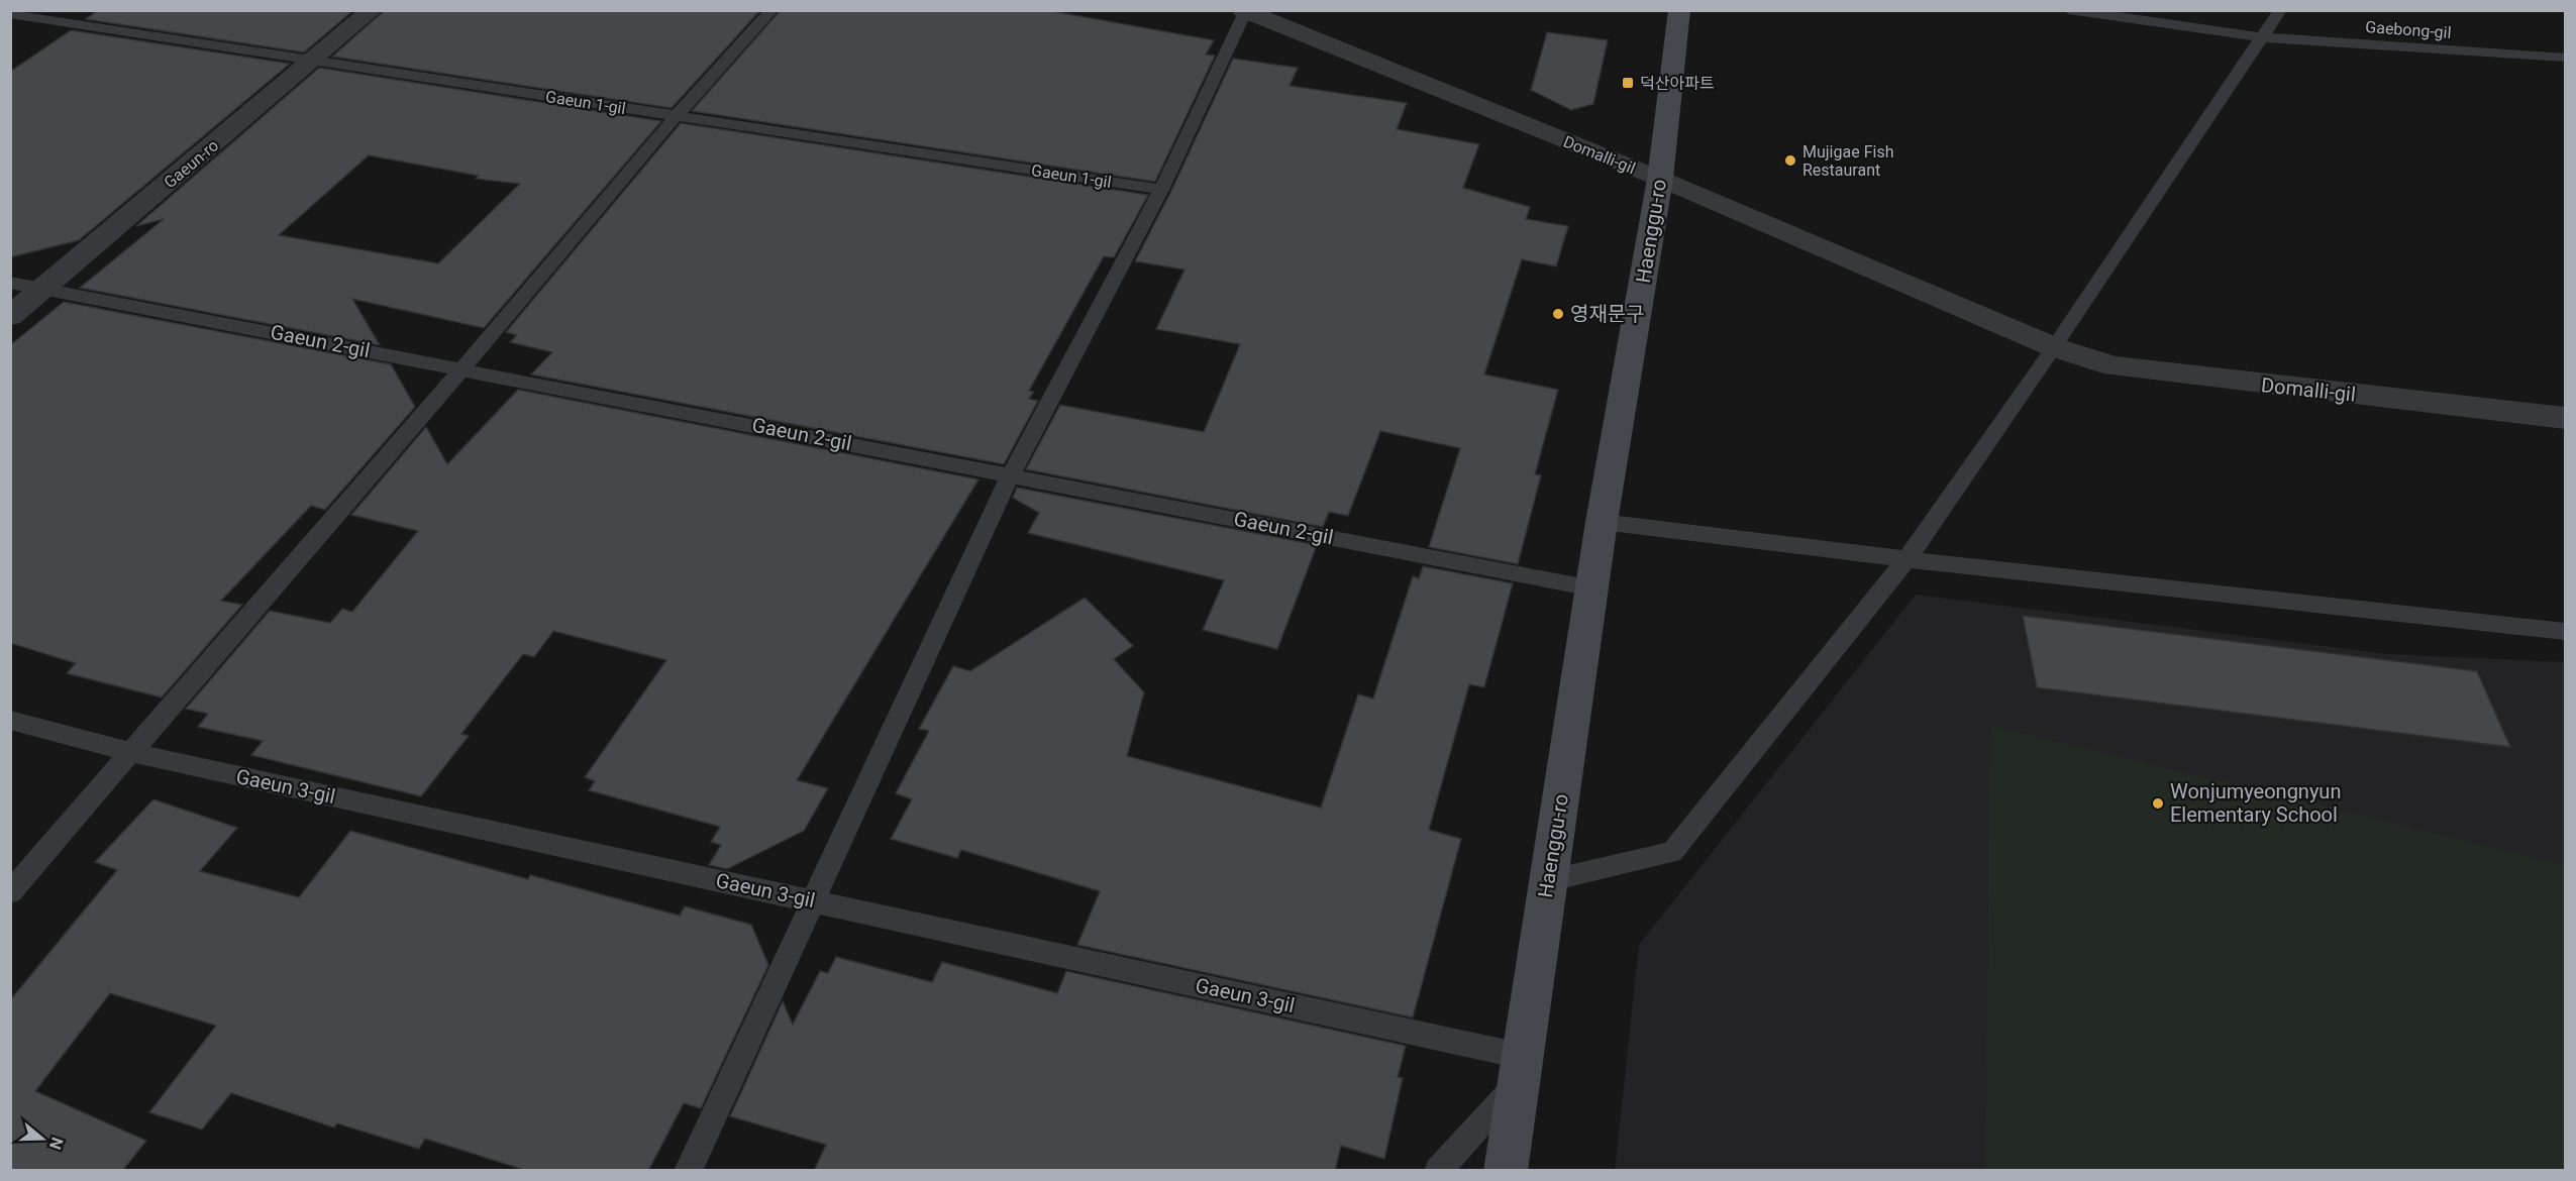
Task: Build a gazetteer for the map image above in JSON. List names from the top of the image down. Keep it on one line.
{"streets":{"street":["Domalli-gil","Gaeun-ro","Haenggu-ro"],"lane":["Gaebong-gil","Gaeun 1-gil","Gaeun 2-gil","Gaeun 3-gil"]},"crossings":[["Gaeun 1-gil","Gaeun-ro"],["Domalli-gil","Haenggu-ro"],["Gaeun-ro","Gaeun 2-gil"],["Haenggu-ro","Gaeun 2-gil"],["Haenggu-ro","Gaeun 3-gil"]],"places":{"transit":["덕산아파트"],"other":["Mujigae Fish Restaurant","영재문구","Wonjumyeongnyun Elementary School"]},"north":"right"}
